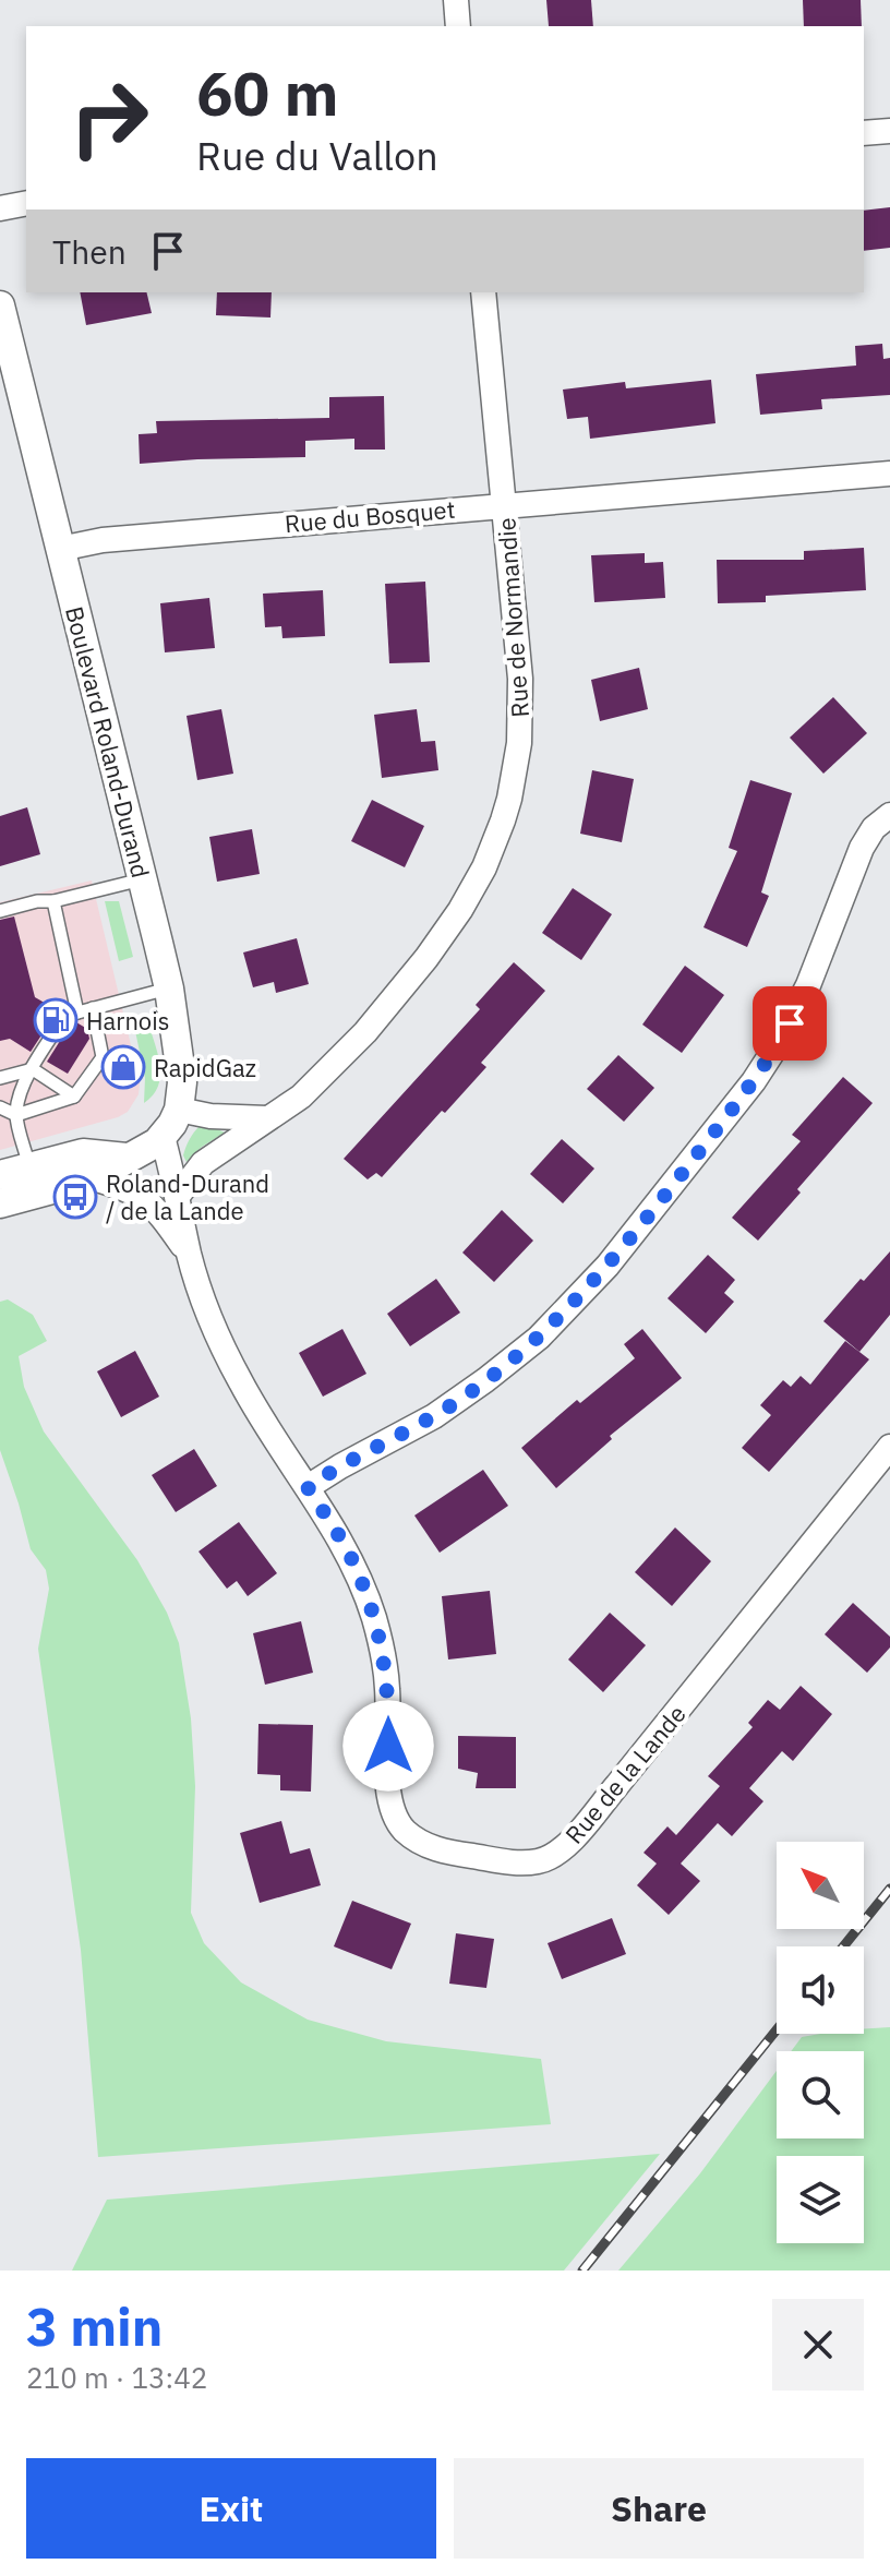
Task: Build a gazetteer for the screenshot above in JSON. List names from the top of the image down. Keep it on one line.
{"streets":{"street":["Rue du Bosquet","Rue de Normandie","Boulevard Roland-Durand","Rue de la Lande"]},"crossings":[["Rue du Bosquet","Rue de Normandie"],["Rue du Bosquet","Boulevard Roland-Durand"],["Rue de Normandie","Rue de la Lande"],["Boulevard Roland-Durand","Rue de la Lande"]],"places":{"fuel station":["Harnois"],"shop":["RapidGaz"],"bus stop":["Roland-Durand / de la Lande"]},"north":"top left","page":{"turn":["60 m","Rue du Vallon"],"then":"Then","heading":["3 min","210 m · 13:42"],"buttons":["Exit","Share"]}}
